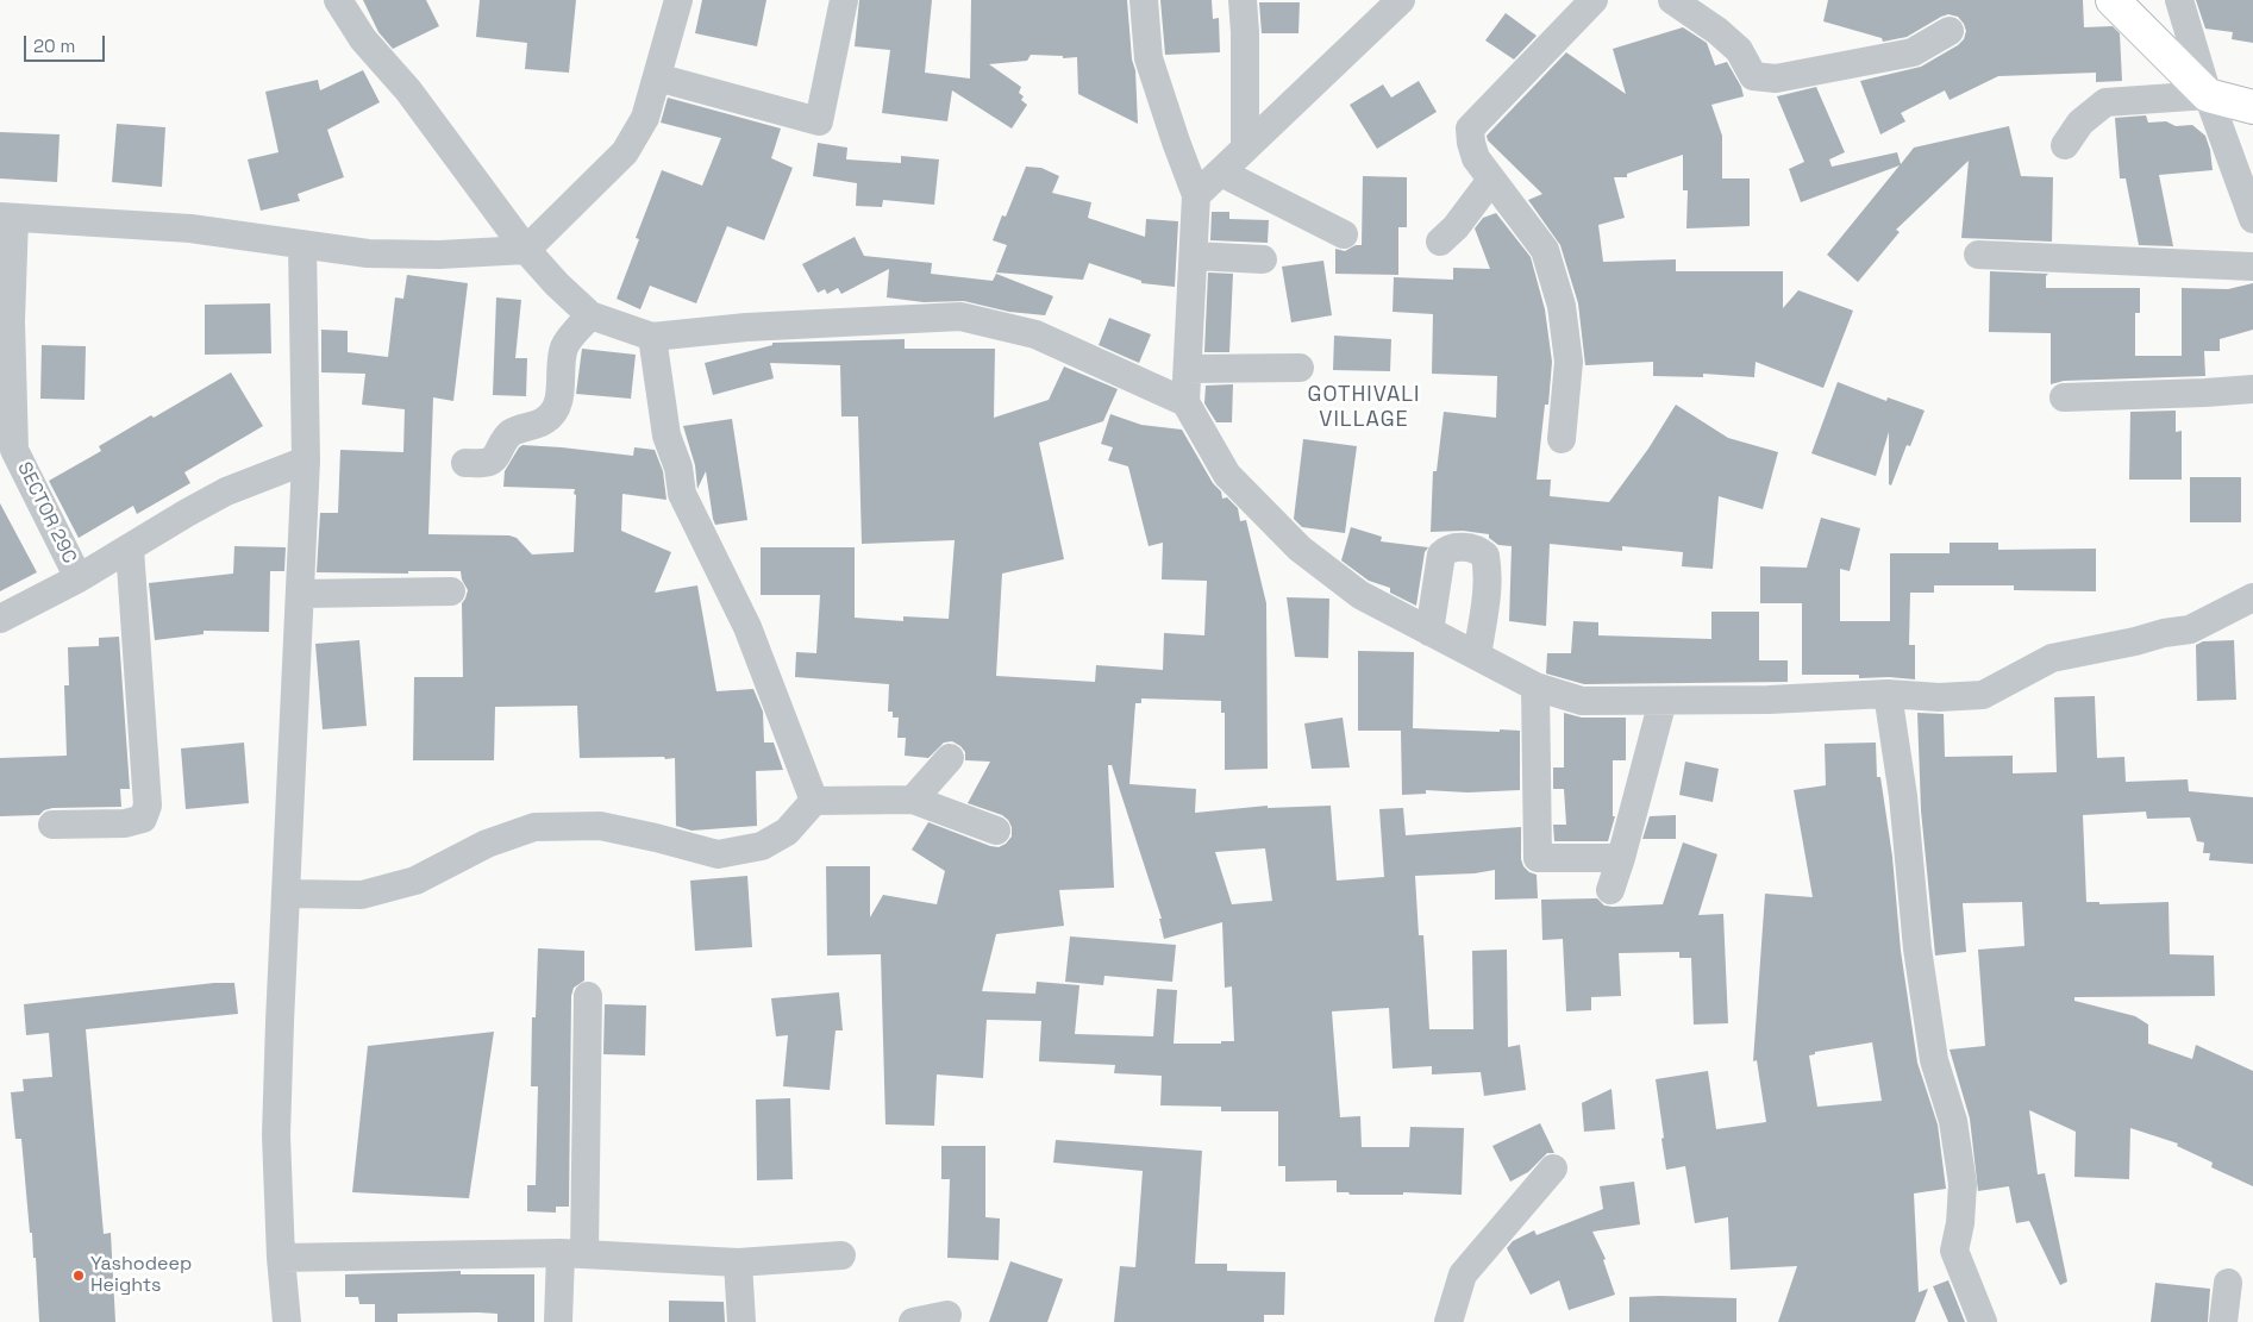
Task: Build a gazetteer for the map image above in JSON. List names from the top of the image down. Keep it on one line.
{"streets":{"street":["SECTOR 29C"]},"districts":["GOTHIVALI VILLAGE"],"places":["Yashodeep Heights"],"scale_bar":"20 m"}
